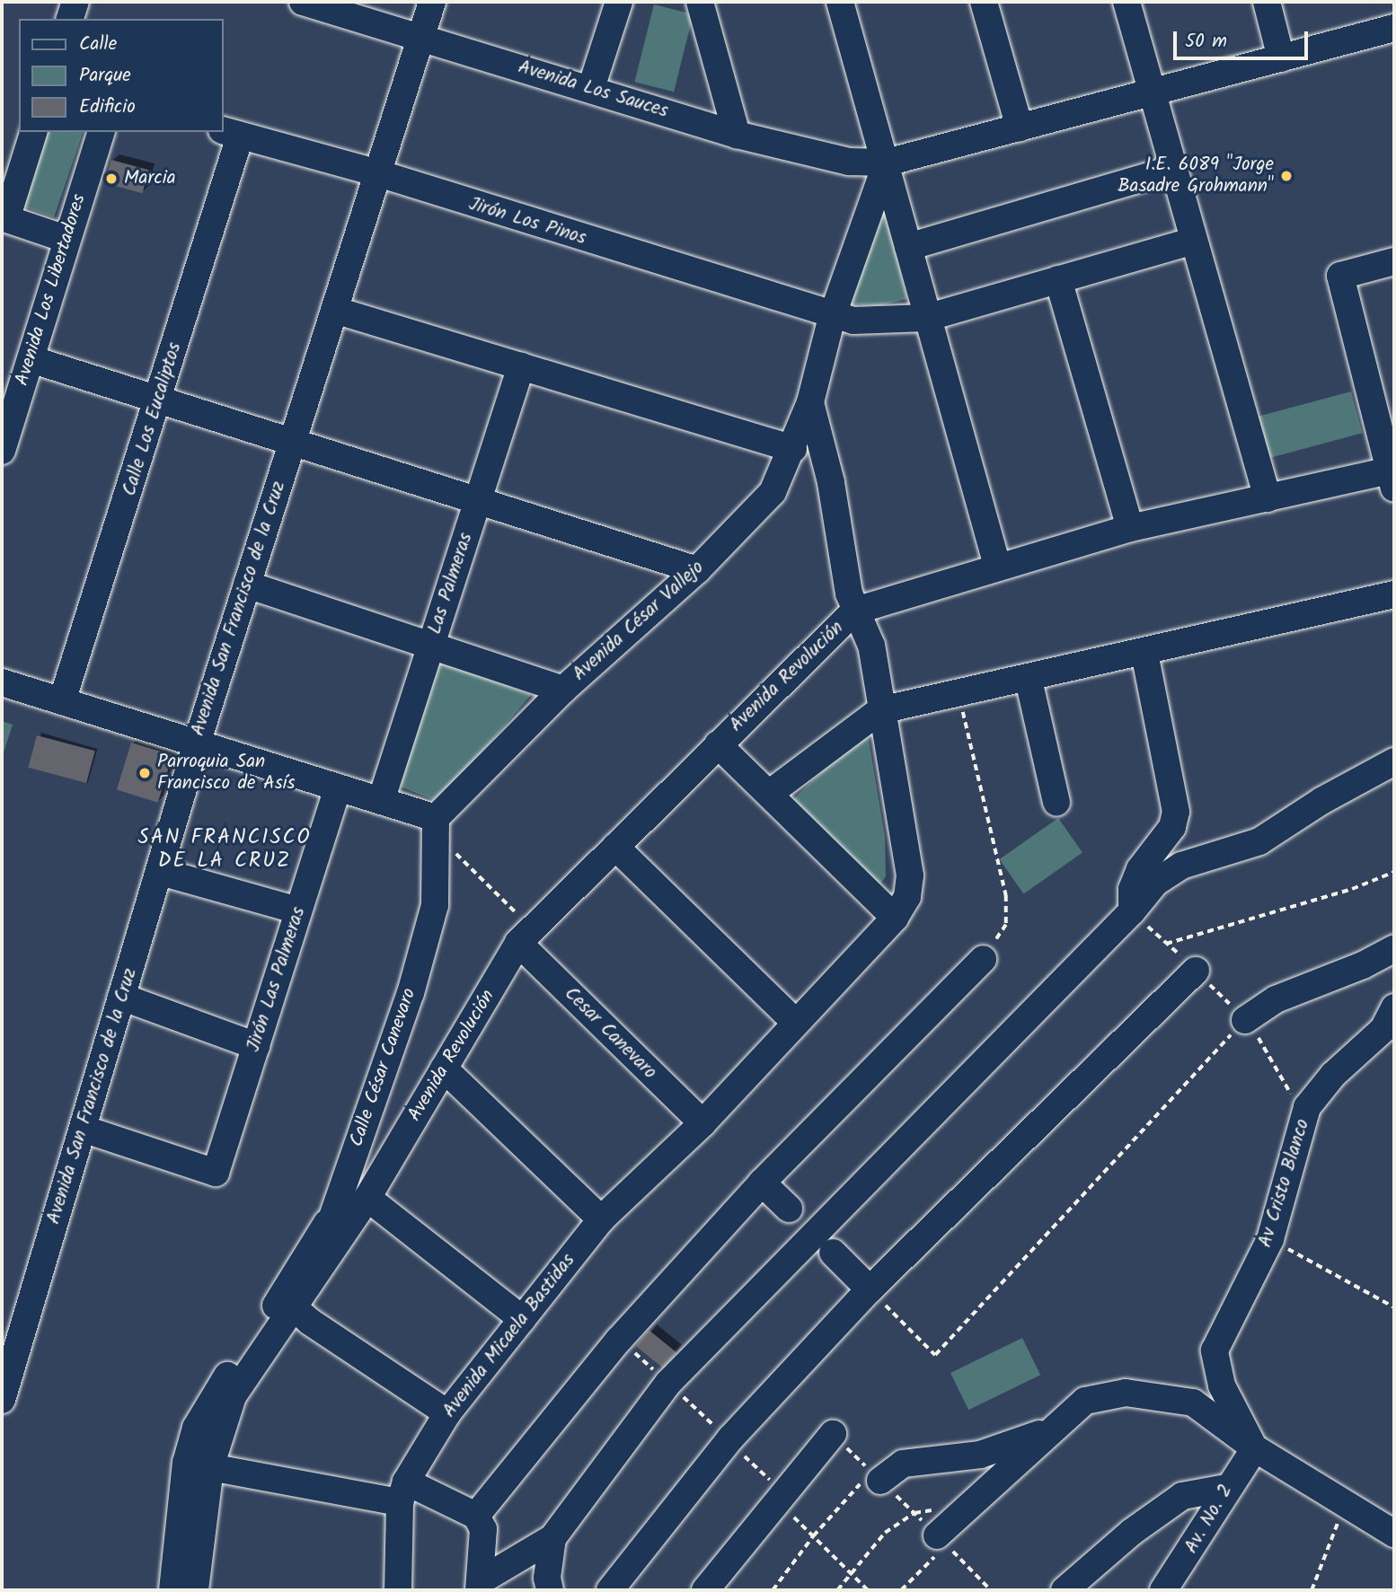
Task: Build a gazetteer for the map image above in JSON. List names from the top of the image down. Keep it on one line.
{"streets":{"street":["Avenida Los Sauces","Jirón Los Pinos","Avenida Los Libertadores","Calle Los Eucaliptos","Las Palmeras","Avenida San Francisco de la Cruz","Avenida César Vallejo","Avenida Revolución","Jirón Las Palmeras","Cesar Canevaro","Calle César Canevaro","Av Cristo Blanco","Avenida Micaela Bastidas","Av. No. 2"]},"crossings":[["Avenida Los Sauces","Avenida San Francisco de la Cruz"],["Avenida Los Sauces","Avenida César Vallejo"],["Jirón Los Pinos","Calle Los Eucaliptos"],["Jirón Los Pinos","Avenida San Francisco de la Cruz"],["Jirón Los Pinos","Avenida César Vallejo"],["Avenida San Francisco de la Cruz","Jirón Las Palmeras"],["Avenida César Vallejo","Calle César Canevaro"],["Avenida César Vallejo","Avenida Micaela Bastidas"],["Avenida Revolución","Cesar Canevaro"],["Avenida Revolución","Calle César Canevaro"],["Avenida Revolución","Avenida Micaela Bastidas"],["Cesar Canevaro","Avenida Micaela Bastidas"],["Av Cristo Blanco","Av. No. 2"]],"districts":["SAN FRANCISCO DE LA CRUZ"],"places":["I.E. 6089 \"Jorge Basadre Grohmann\"","Marcia","Parroquia San Francisco de Asís"],"legend":["Calle","Parque","Edificio"],"scale_bar":"50 m"}
